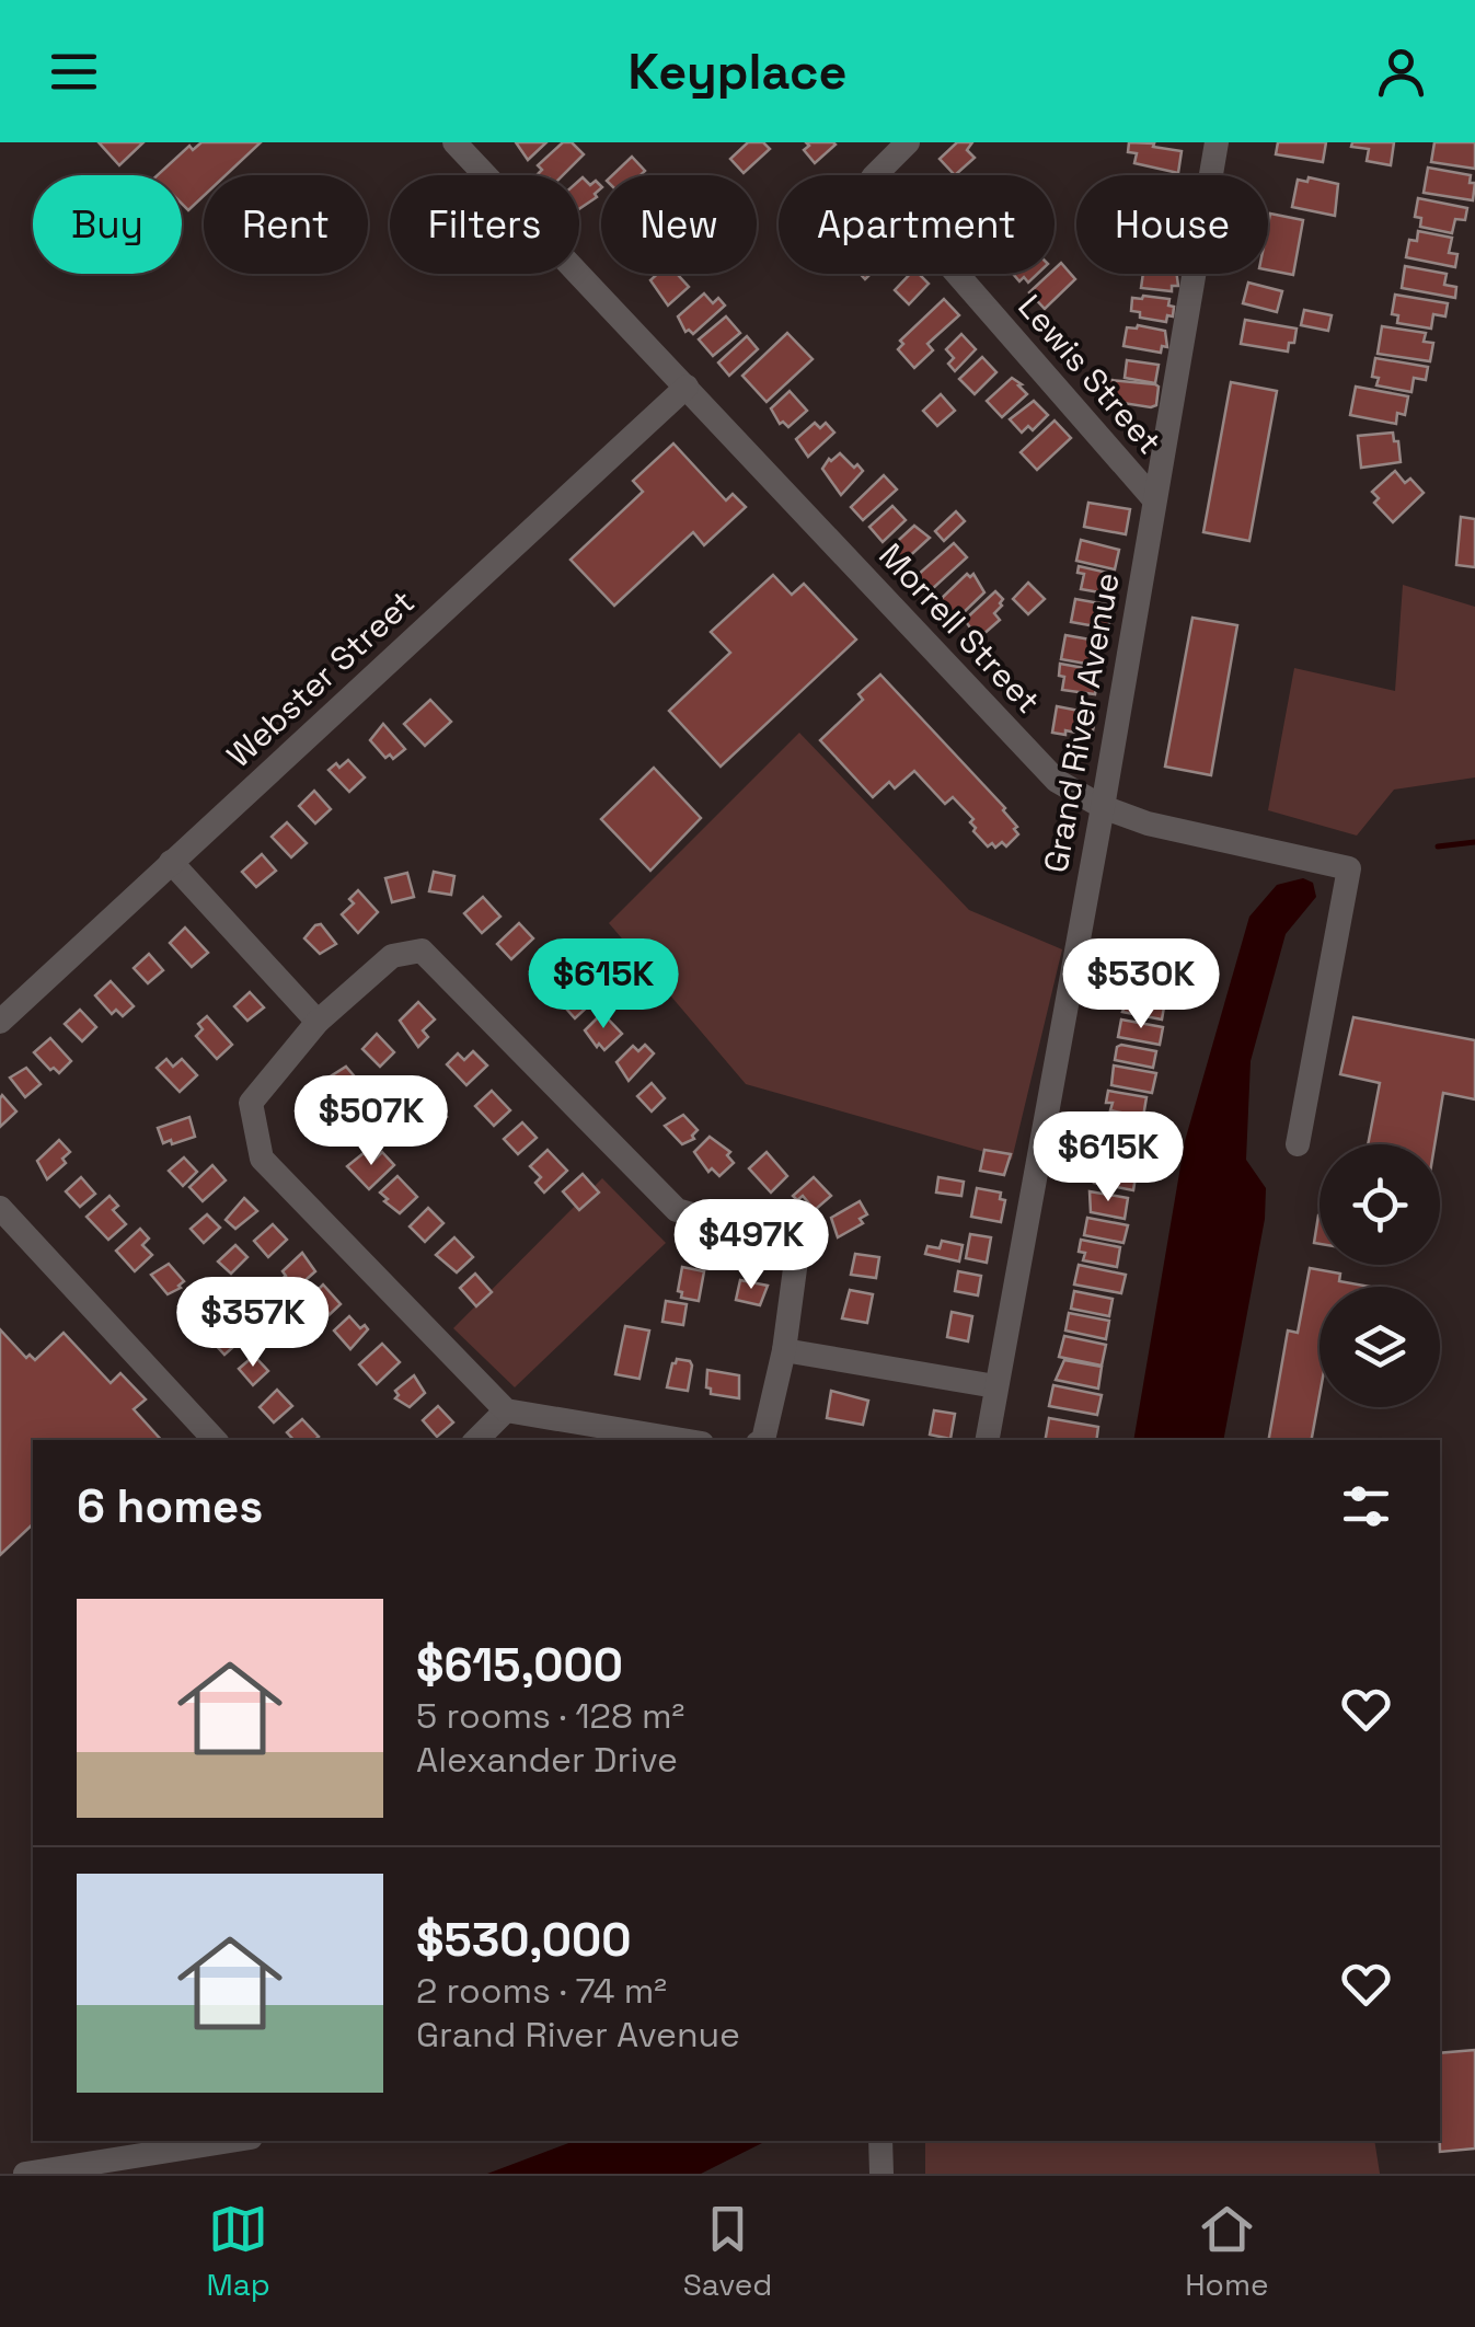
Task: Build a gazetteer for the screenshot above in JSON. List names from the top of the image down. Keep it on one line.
{"streets":{"street":["Lewis Street","Morrell Street","Webster Street","Grand River Avenue"]},"crossings":[["Lewis Street","Grand River Avenue"],["Morrell Street","Webster Street"],["Morrell Street","Grand River Avenue"]],"page":{"header":"Keyplace","chip":["Buy","Rent","Filters","New","Apartment","House"],"price":["$615K","$530K","$507K","$615K","$497K","$357K"],"heading":"6 homes","list":[{"name":"$615,000","note":"5 rooms · 128 m² · Alexander Drive"},{"name":"$530,000","note":"2 rooms · 74 m² · Grand River Avenue"}],"tabs":["Map","Saved","Home"]}}
